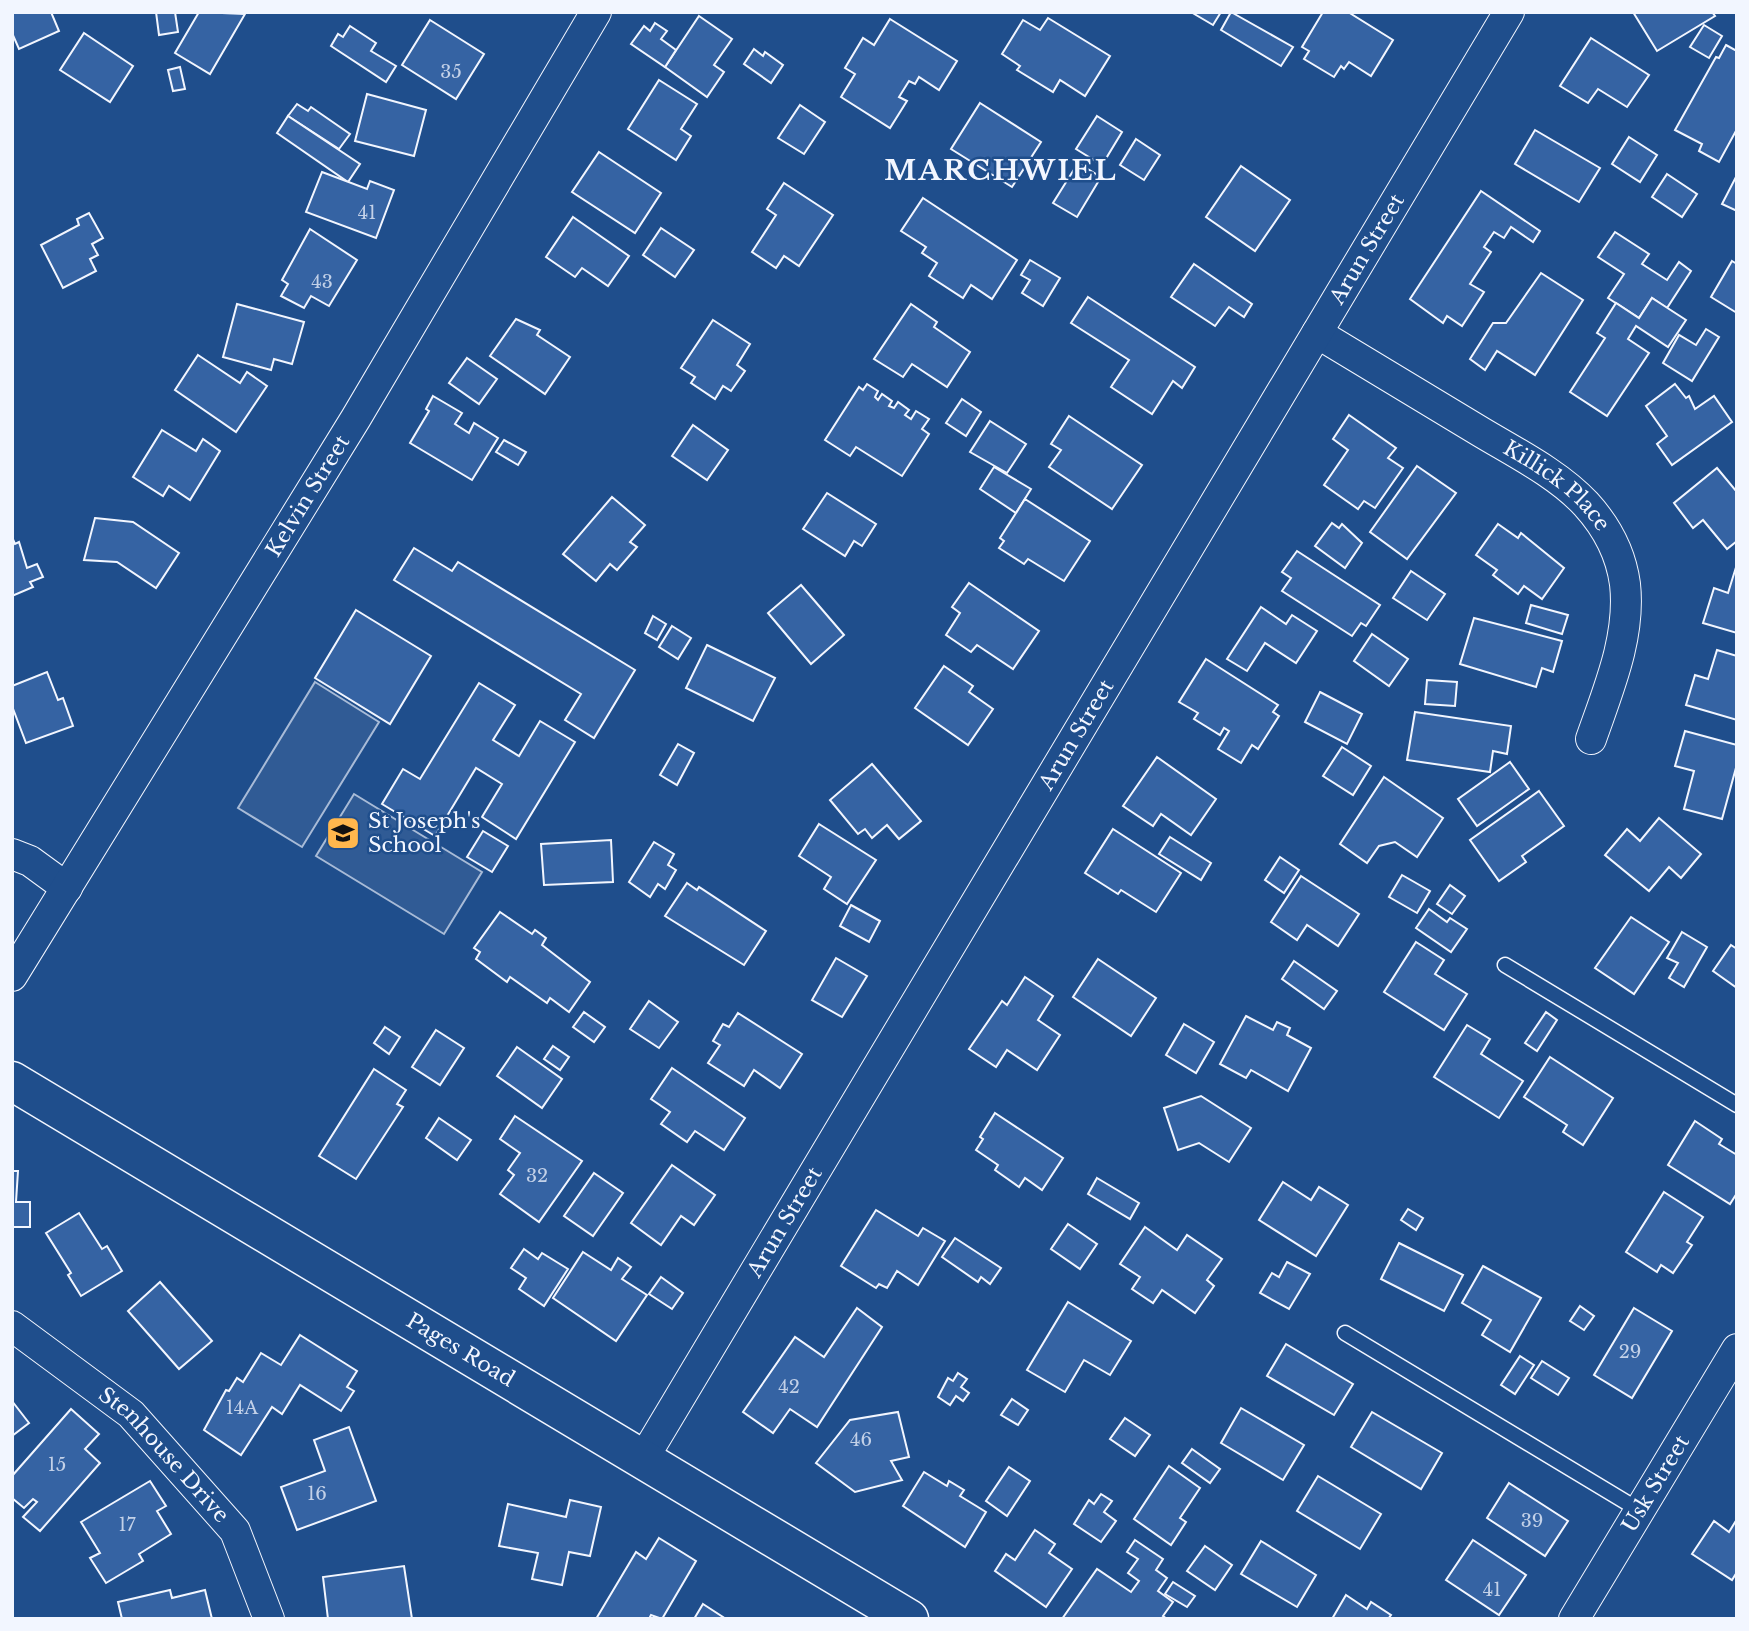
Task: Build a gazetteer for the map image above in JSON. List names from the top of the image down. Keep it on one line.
{"streets":{"street":["Arun Street","Killick Place","Kelvin Street","Pages Road","Stenhouse Drive","Usk Street"]},"crossings":[["Arun Street","Killick Place"],["Arun Street","Pages Road"]],"districts":["MARCHWIEL"],"places":{"school or university":["St Joseph's School"]},"house_numbers":["35","41","43","32","29","42","14A","46","15","16","39","17","41"]}
